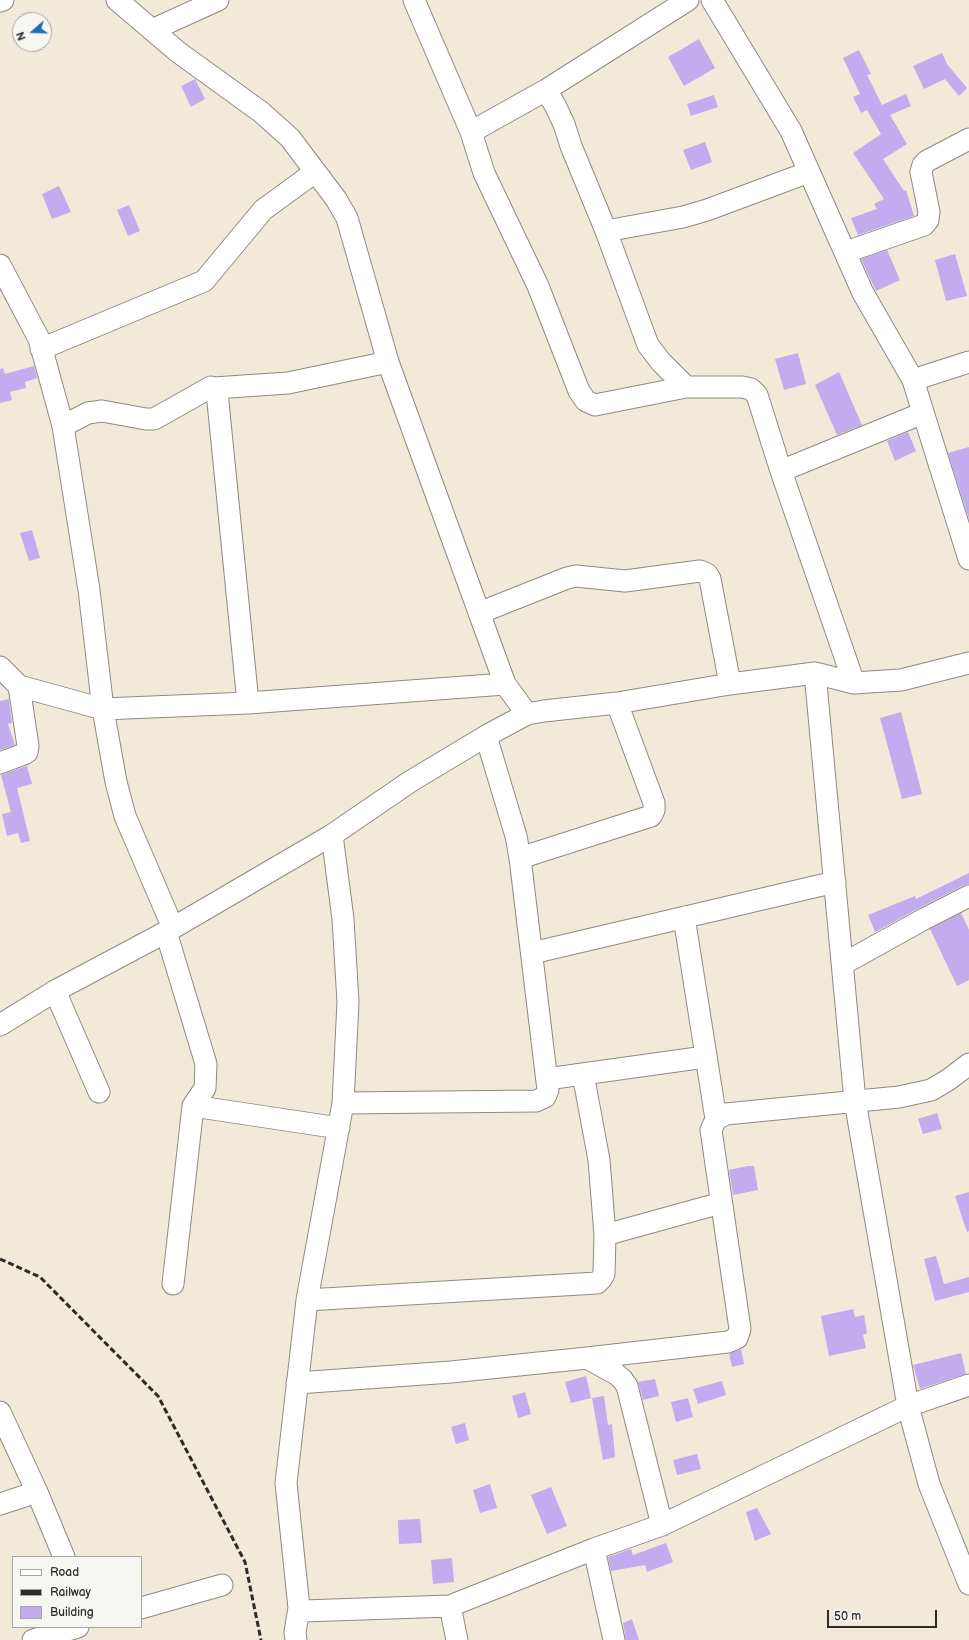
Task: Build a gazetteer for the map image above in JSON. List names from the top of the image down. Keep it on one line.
{"legend":["Road","Railway","Building"],"scale_bar":"50 m","north":"left"}
